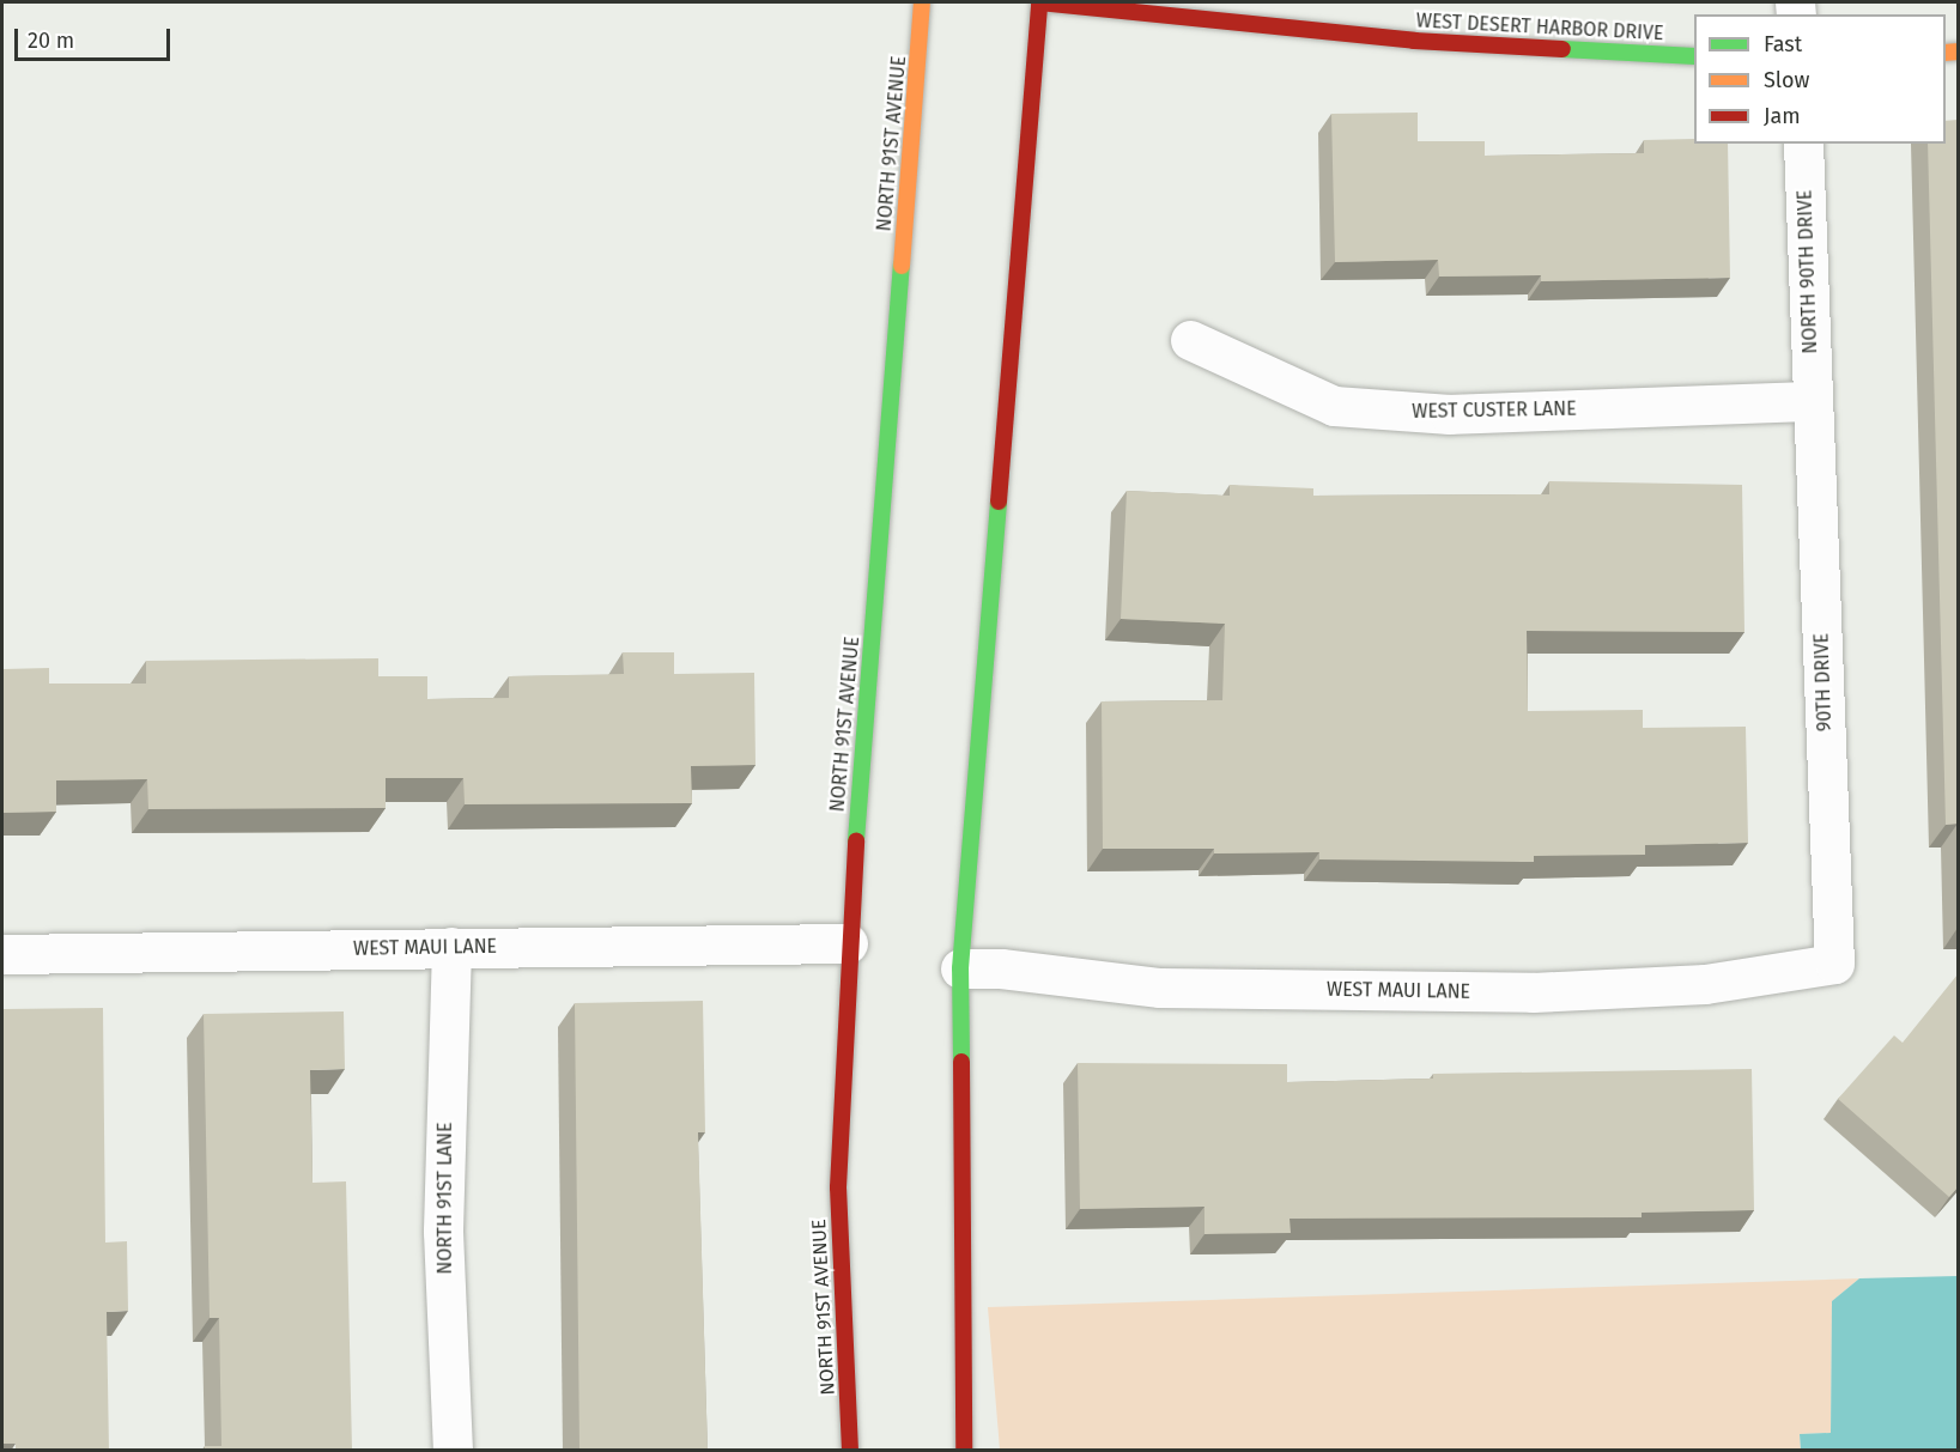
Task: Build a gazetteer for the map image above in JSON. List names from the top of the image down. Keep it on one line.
{"streets":{"main road":["WEST DESERT HARBOR DRIVE","NORTH 91ST AVENUE"],"street":["NORTH 90TH DRIVE","WEST CUSTER LANE","90TH DRIVE","WEST MAUI LANE","NORTH 91ST LANE"]},"crossings":[["NORTH 91ST AVENUE","WEST MAUI LANE"],["NORTH 90TH DRIVE","WEST CUSTER LANE"],["NORTH 90TH DRIVE","90TH DRIVE"],["WEST CUSTER LANE","90TH DRIVE"],["90TH DRIVE","WEST MAUI LANE"],["WEST MAUI LANE","NORTH 91ST LANE"]],"legend":["Fast","Slow","Jam"],"scale_bar":"20 m"}
